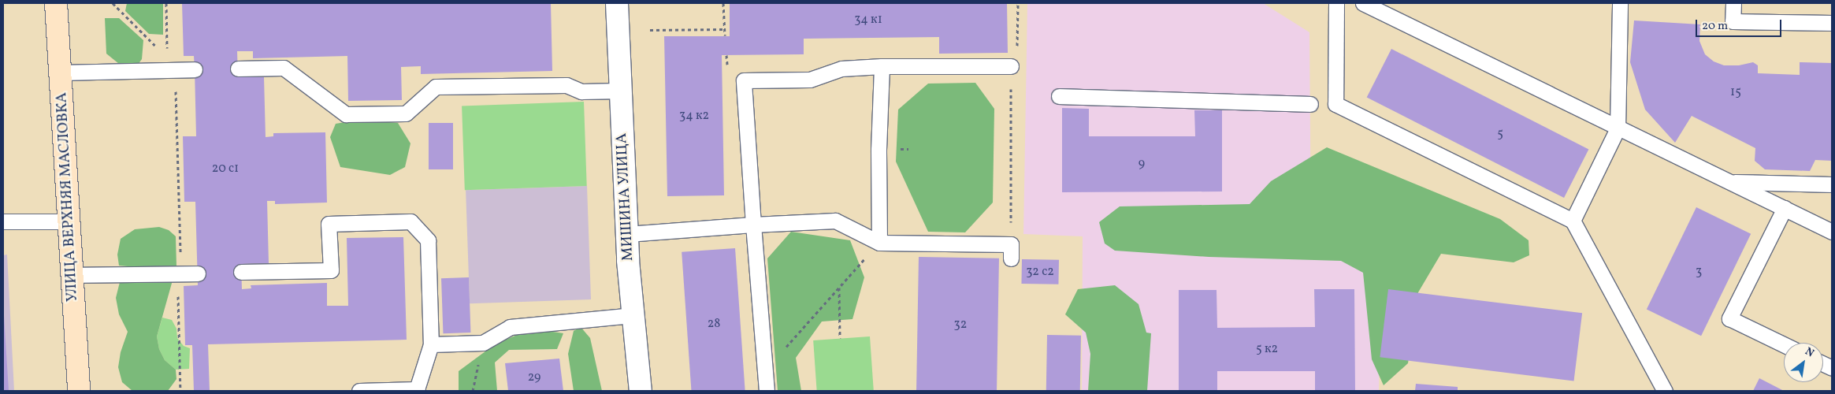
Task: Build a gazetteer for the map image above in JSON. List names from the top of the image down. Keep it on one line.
{"streets":{"street":["УЛИЦА ВЕРХНЯЯ МАСЛОВКА","МИШИНА УЛИЦА"]},"house_numbers":["34 к1","15","34 к2","5","9","20 с1","32 с2","3","28","32","5 к2","29"],"scale_bar":"20 m","north":"top right"}
